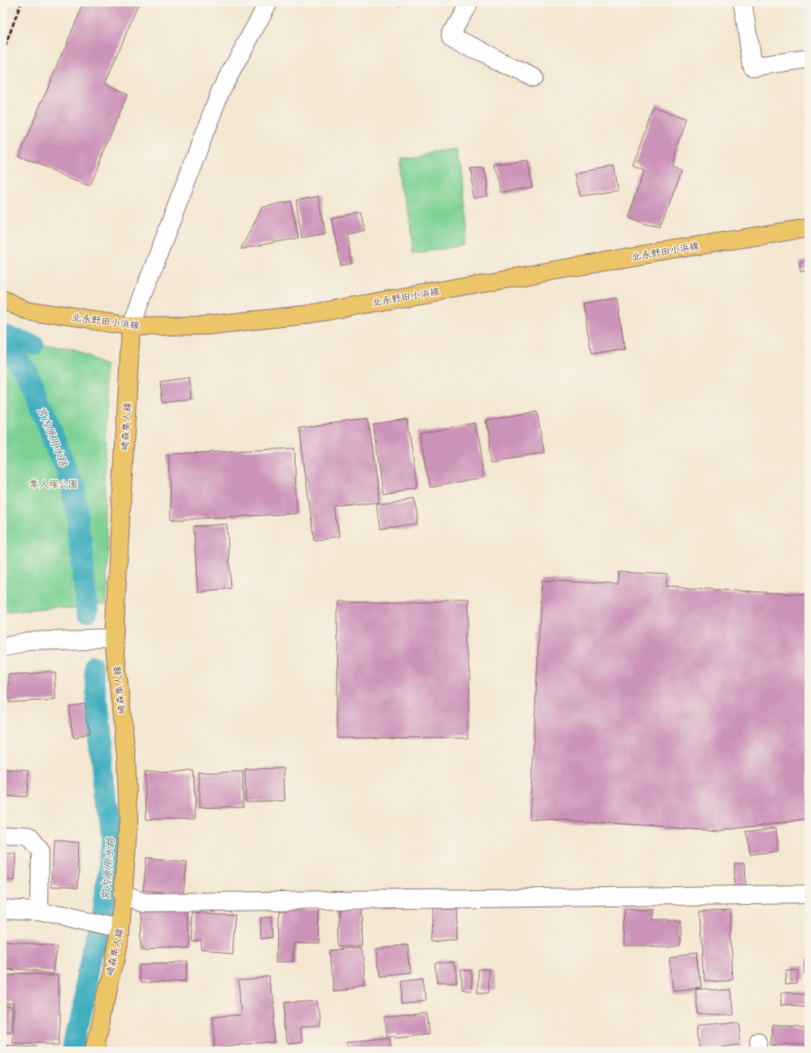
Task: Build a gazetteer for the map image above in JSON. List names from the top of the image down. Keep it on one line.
{"streets":{"main road":["北永野田小浜線","崎森隼人線"]},"crossings":[["北永野田小浜線","崎森隼人線"]],"water":["宮内原用水路"],"parks":["隼人塚公園"]}
